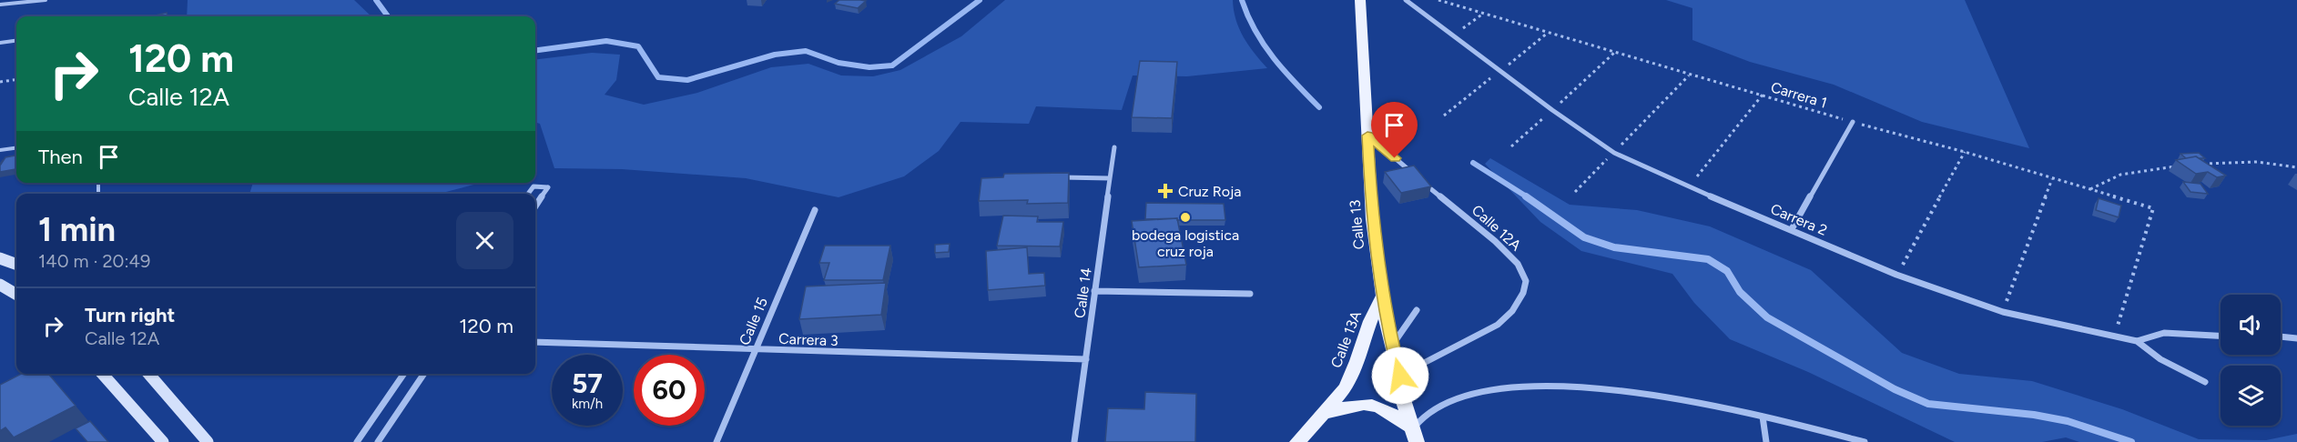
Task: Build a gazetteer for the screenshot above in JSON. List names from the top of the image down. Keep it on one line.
{"streets":{"main road":["Calle 13","Calle 13A"],"street":["Carrera 2","Calle 12A","Calle 14","Calle 15","Carrera 3"],"path":["Carrera 1"]},"crossings":[["Carrera 1","Carrera 2"],["Calle 13","Calle 12A"],["Calle 13","Calle 13A"],["Calle 14","Carrera 3"],["Calle 15","Carrera 3"]],"places":{"health":["Cruz Roja"],"other":["bodega logistica cruz roja"]},"page":{"turn":["120 m","Calle 12A"],"then":"Then","heading":["1 min","140 m · 20:49"],"list":[{"name":"Turn right","note":"Calle 12A","value":"120 m"}],"speed":"57 km/h","limit":"60"}}
